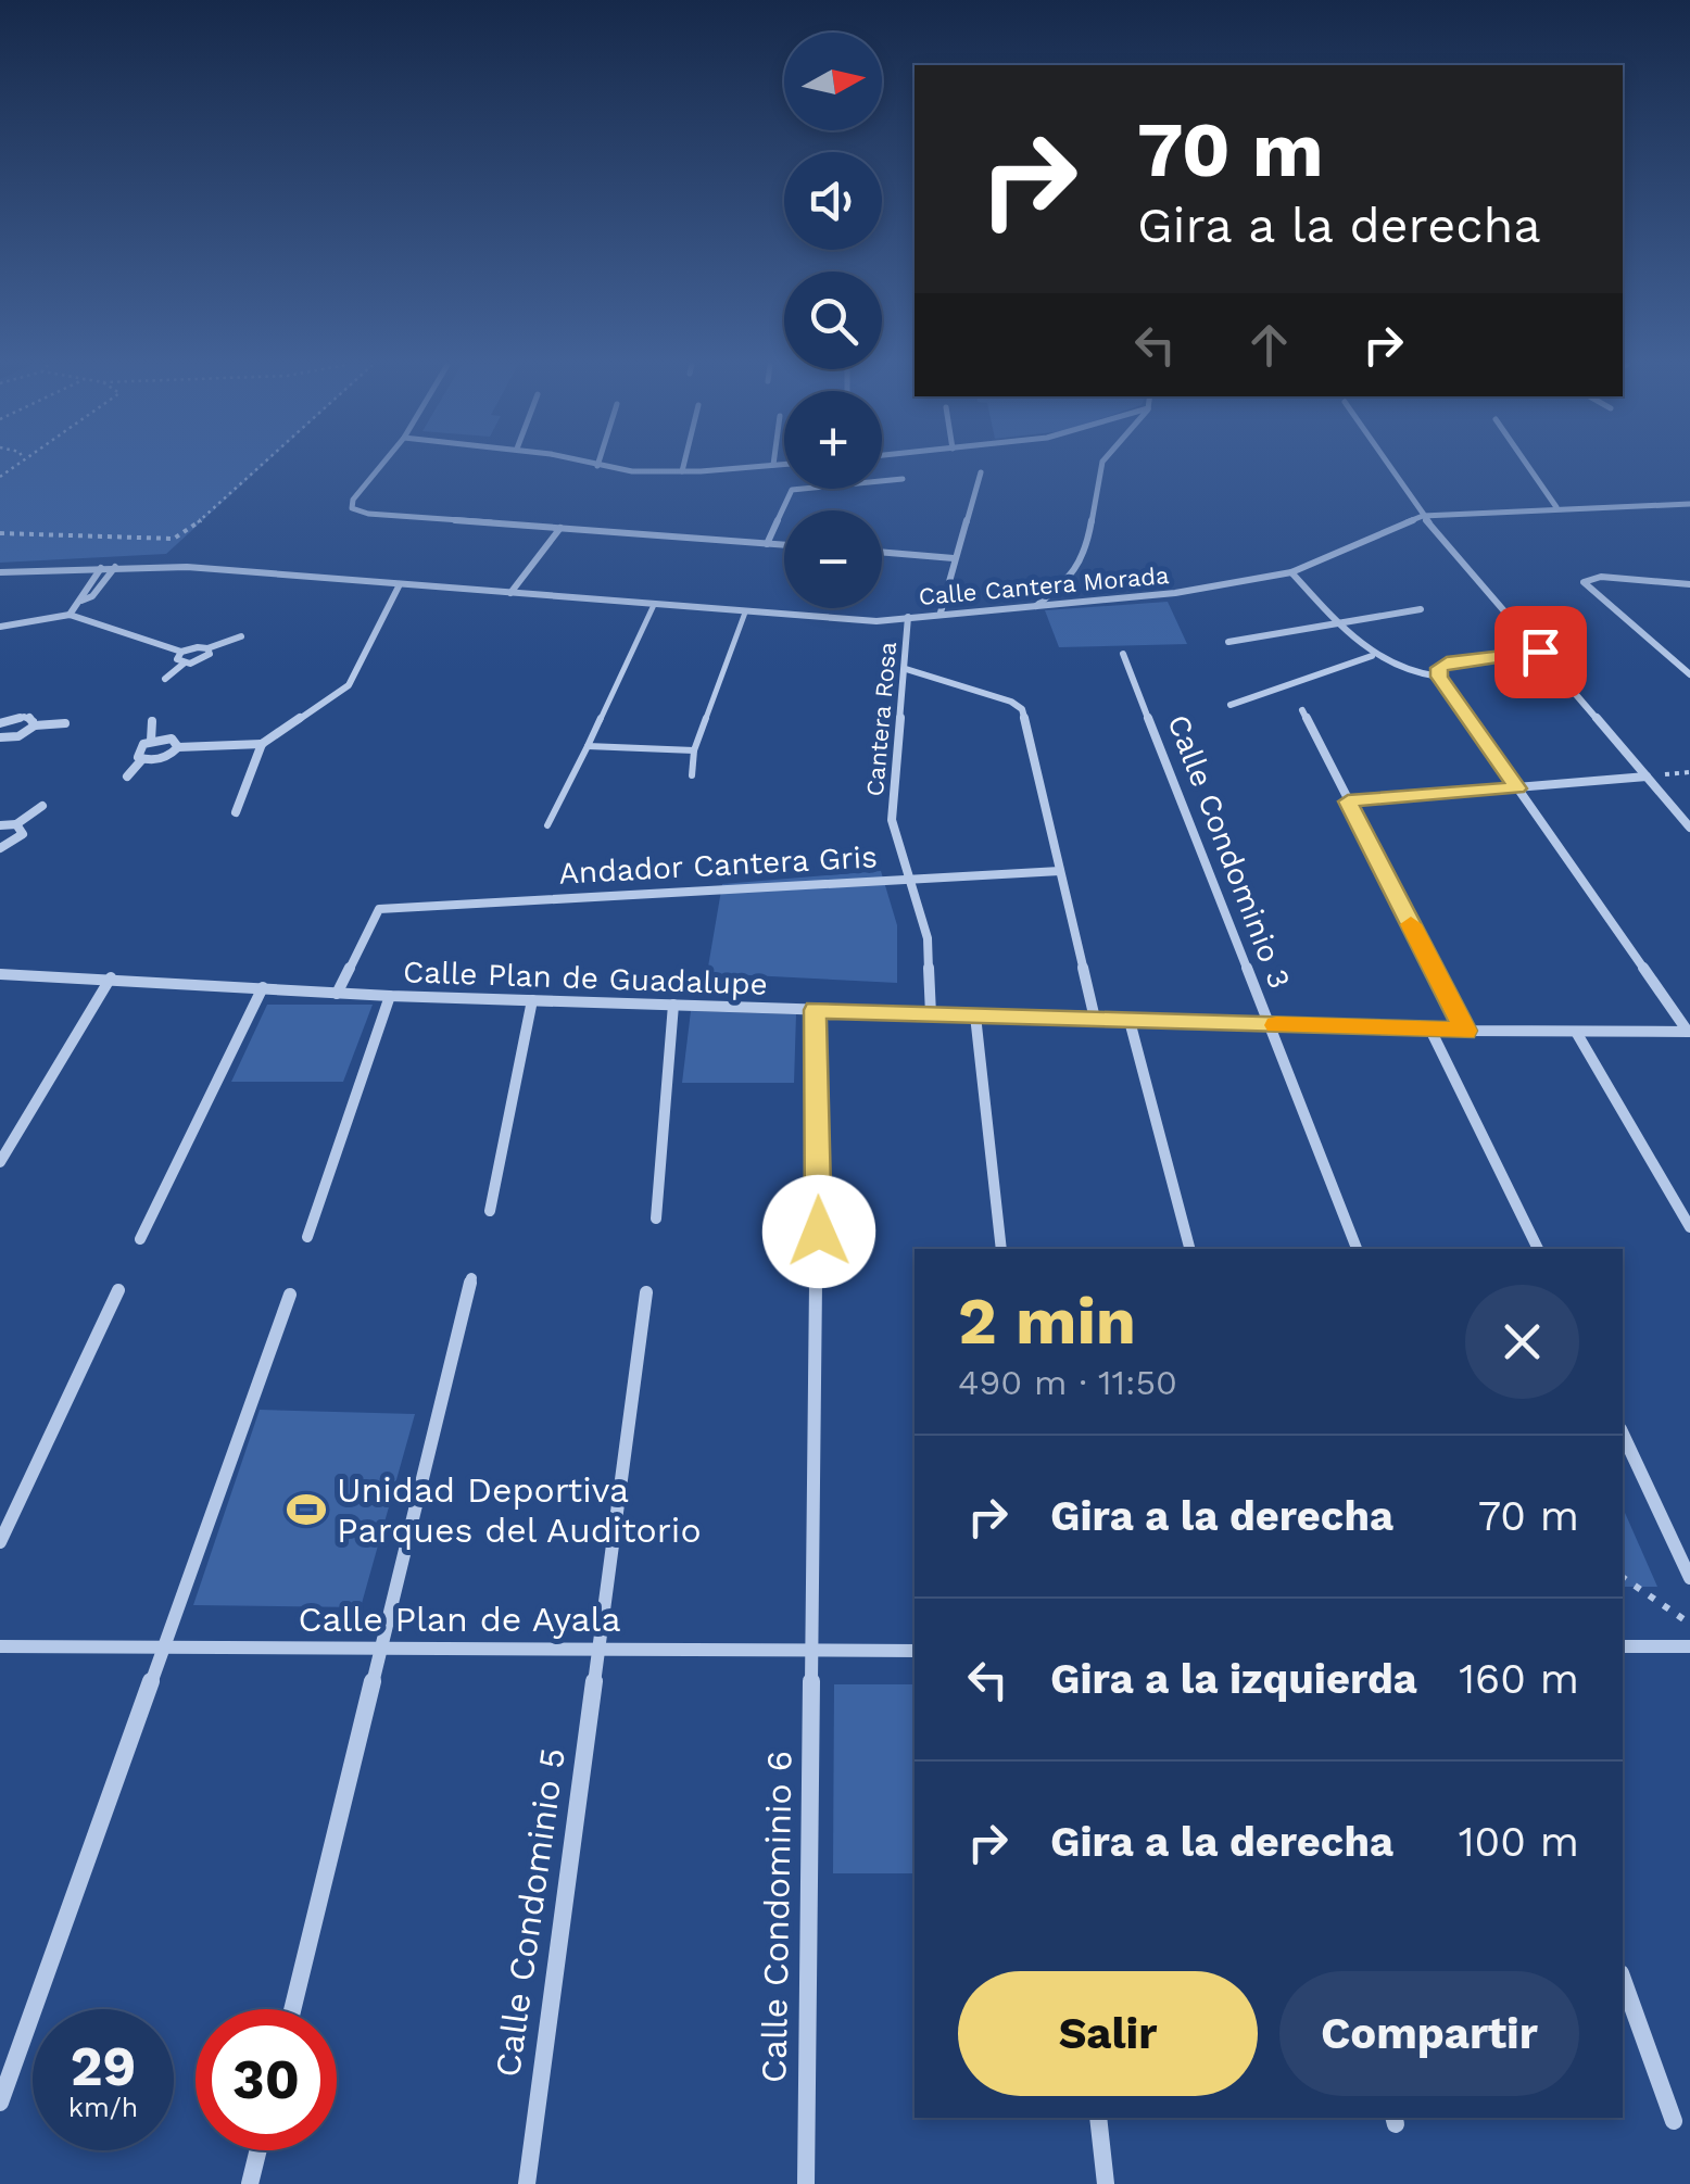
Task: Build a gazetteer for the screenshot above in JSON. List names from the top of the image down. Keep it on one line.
{"streets":{"street":["Calle Cantera Morada","Cantera Rosa","Calle Condominio 3","Andador Cantera Gris","Calle Plan de Guadalupe","Calle Plan de Ayala","Calle Condominio 5","Calle Condominio 6"]},"crossings":[["Calle Cantera Morada","Cantera Rosa"],["Cantera Rosa","Andador Cantera Gris"],["Cantera Rosa","Calle Plan de Guadalupe"],["Calle Condominio 3","Calle Plan de Guadalupe"],["Andador Cantera Gris","Calle Plan de Guadalupe"],["Calle Plan de Ayala","Calle Condominio 5"],["Calle Plan de Ayala","Calle Condominio 6"]],"places":{"sports":["Unidad Deportiva Parques del Auditorio"]},"north":"right","page":{"map_buttons":["+","−"],"turn":["70 m","Gira a la derecha"],"heading":["2 min","490 m · 11:50"],"list":[{"name":"Gira a la derecha","value":"70 m"},{"name":"Gira a la izquierda","value":"160 m"},{"name":"Gira a la derecha","value":"100 m"}],"buttons":["Salir","Compartir"],"speed":"29 km/h","limit":"30"}}
